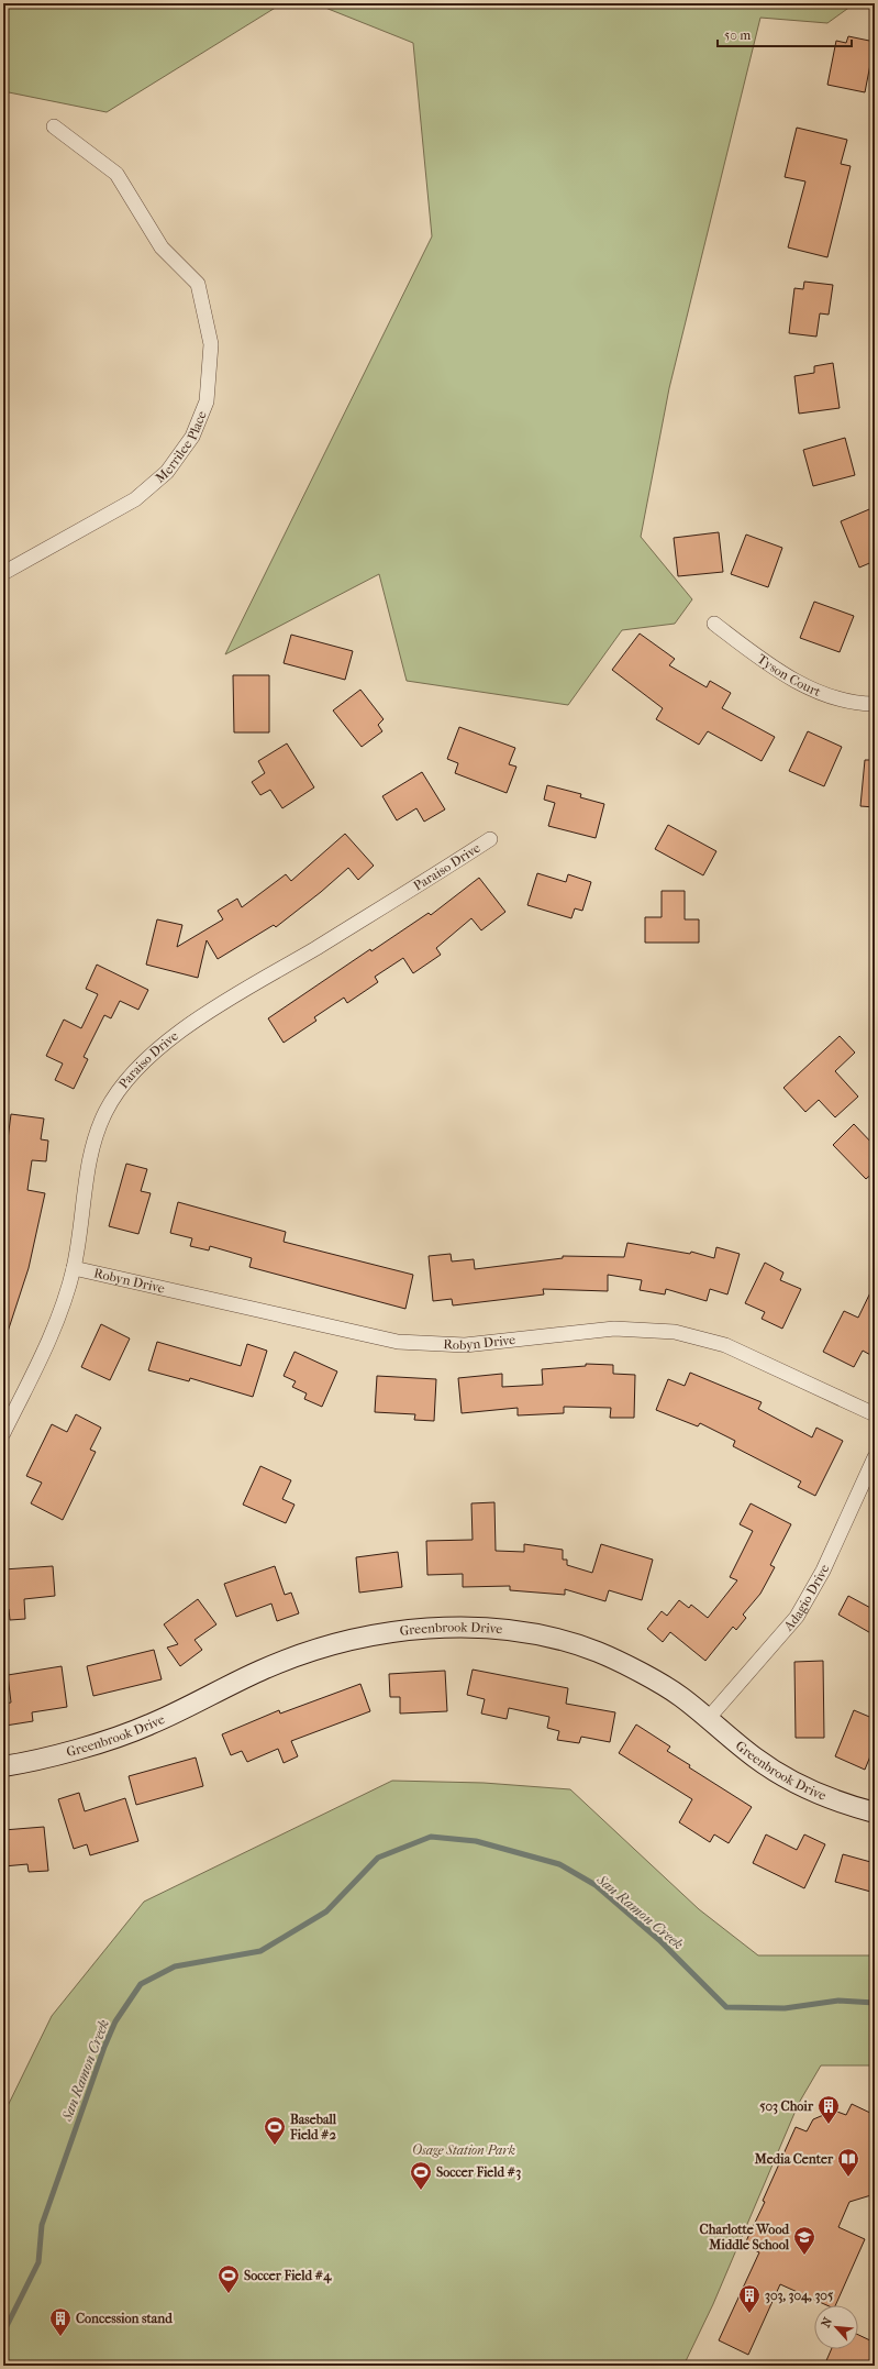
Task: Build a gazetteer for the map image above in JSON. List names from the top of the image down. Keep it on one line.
{"streets":{"street":["Merrilee Place","Tyson Court","Paraiso Drive","Robyn Drive","Adagio Drive","Greenbrook Drive"]},"crossings":[["Paraiso Drive","Robyn Drive"],["Adagio Drive","Greenbrook Drive"]],"water":["San Ramon Creek"],"parks":["Osage Station Park"],"places":{"building":["503 Choir","303, 304, 305","Concession stand"],"sports":["Baseball Field #2","Soccer Field #3","Soccer Field #4"],"library":["Media Center"],"school or university":["Charlotte Wood Middle School"]},"scale_bar":"50 m","north":"top left"}
